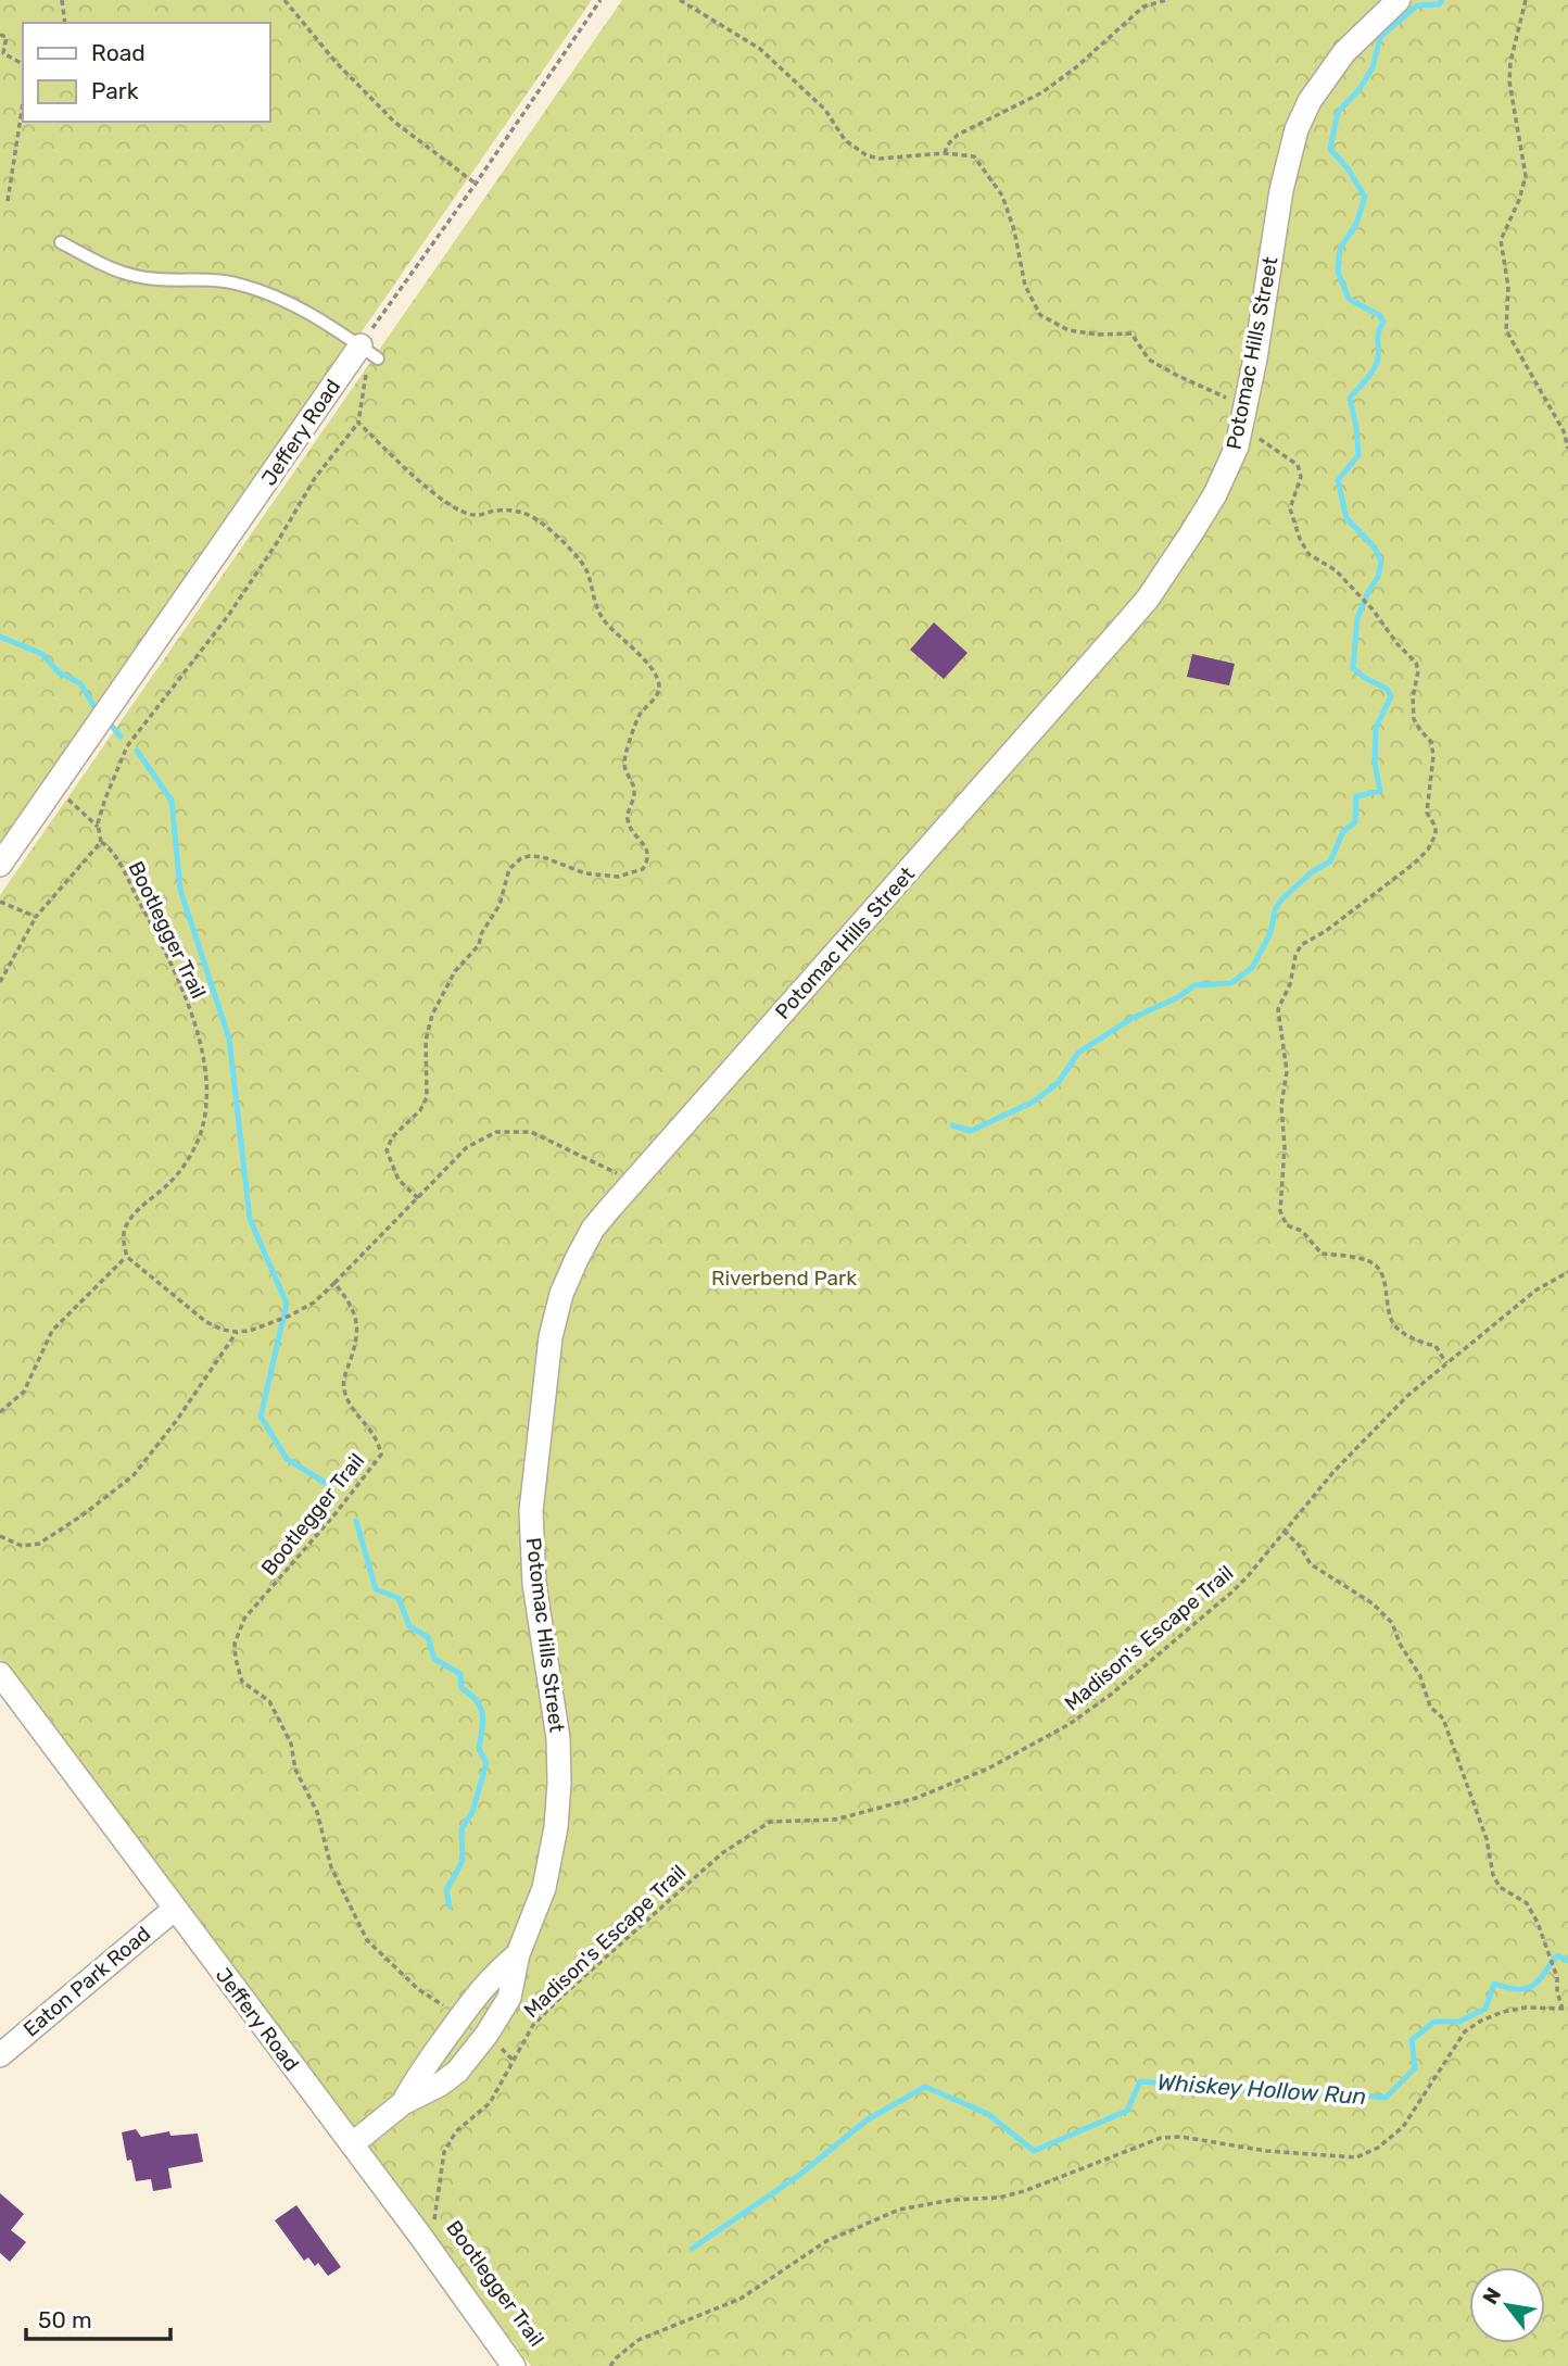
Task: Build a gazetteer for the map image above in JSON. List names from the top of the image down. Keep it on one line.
{"streets":{"street":["Potomac Hills Street","Jeffery Road","Eaton Park Road"],"path":["Bootlegger Trail","Madison's Escape Trail"]},"crossings":[["Potomac Hills Street","Jeffery Road"],["Potomac Hills Street","Bootlegger Trail"],["Jeffery Road","Eaton Park Road"],["Bootlegger Trail","Madison's Escape Trail"]],"water":["Whiskey Hollow Run"],"parks":["Riverbend Park"],"legend":["Road","Park"],"scale_bar":"50 m","north":"top left"}
